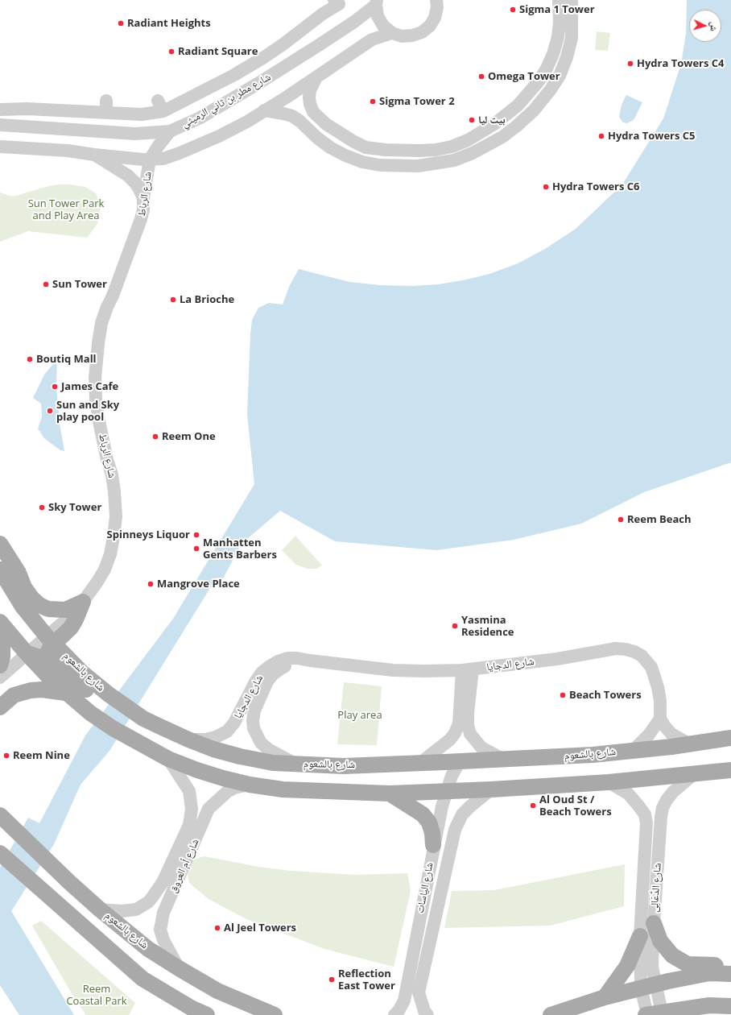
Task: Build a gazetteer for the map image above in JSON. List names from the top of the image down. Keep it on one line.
{"streets":{"main road":["شارع بالشعوم"],"street":["شارع مطر بن ثاني الرميثي","شارع الرباط","شارع الدجايا","شارع أم العروق","شارع الياسات","شارع الدَّعَالِى"]},"crossings":[["شارع الدجايا","شارع بالشعوم"],["شارع بالشعوم","شارع أم العروق"],["شارع بالشعوم","شارع الياسات"]],"parks":["Sun Tower Park and Play Area","Play area","Reem Coastal Park"],"places":["Sigma 1 Tower","Radiant Heights","Radiant Square","Hydra Towers C4","Omega Tower","Sigma Tower 2","بيت ليا","Hydra Towers C5","Hydra Towers C6","Sun Tower","La Brioche","Boutiq Mall","James Cafe","Sun and Sky play pool","Reem One","Sky Tower","Reem Beach","Spinneys Liquor","Manhatten Gents Barbers","Mangrove Place","Yasmina Residence","Beach Towers","Reem Nine","Al Oud St / Beach Towers","Al Jeel Towers","Reflection East Tower"],"north":"right"}
